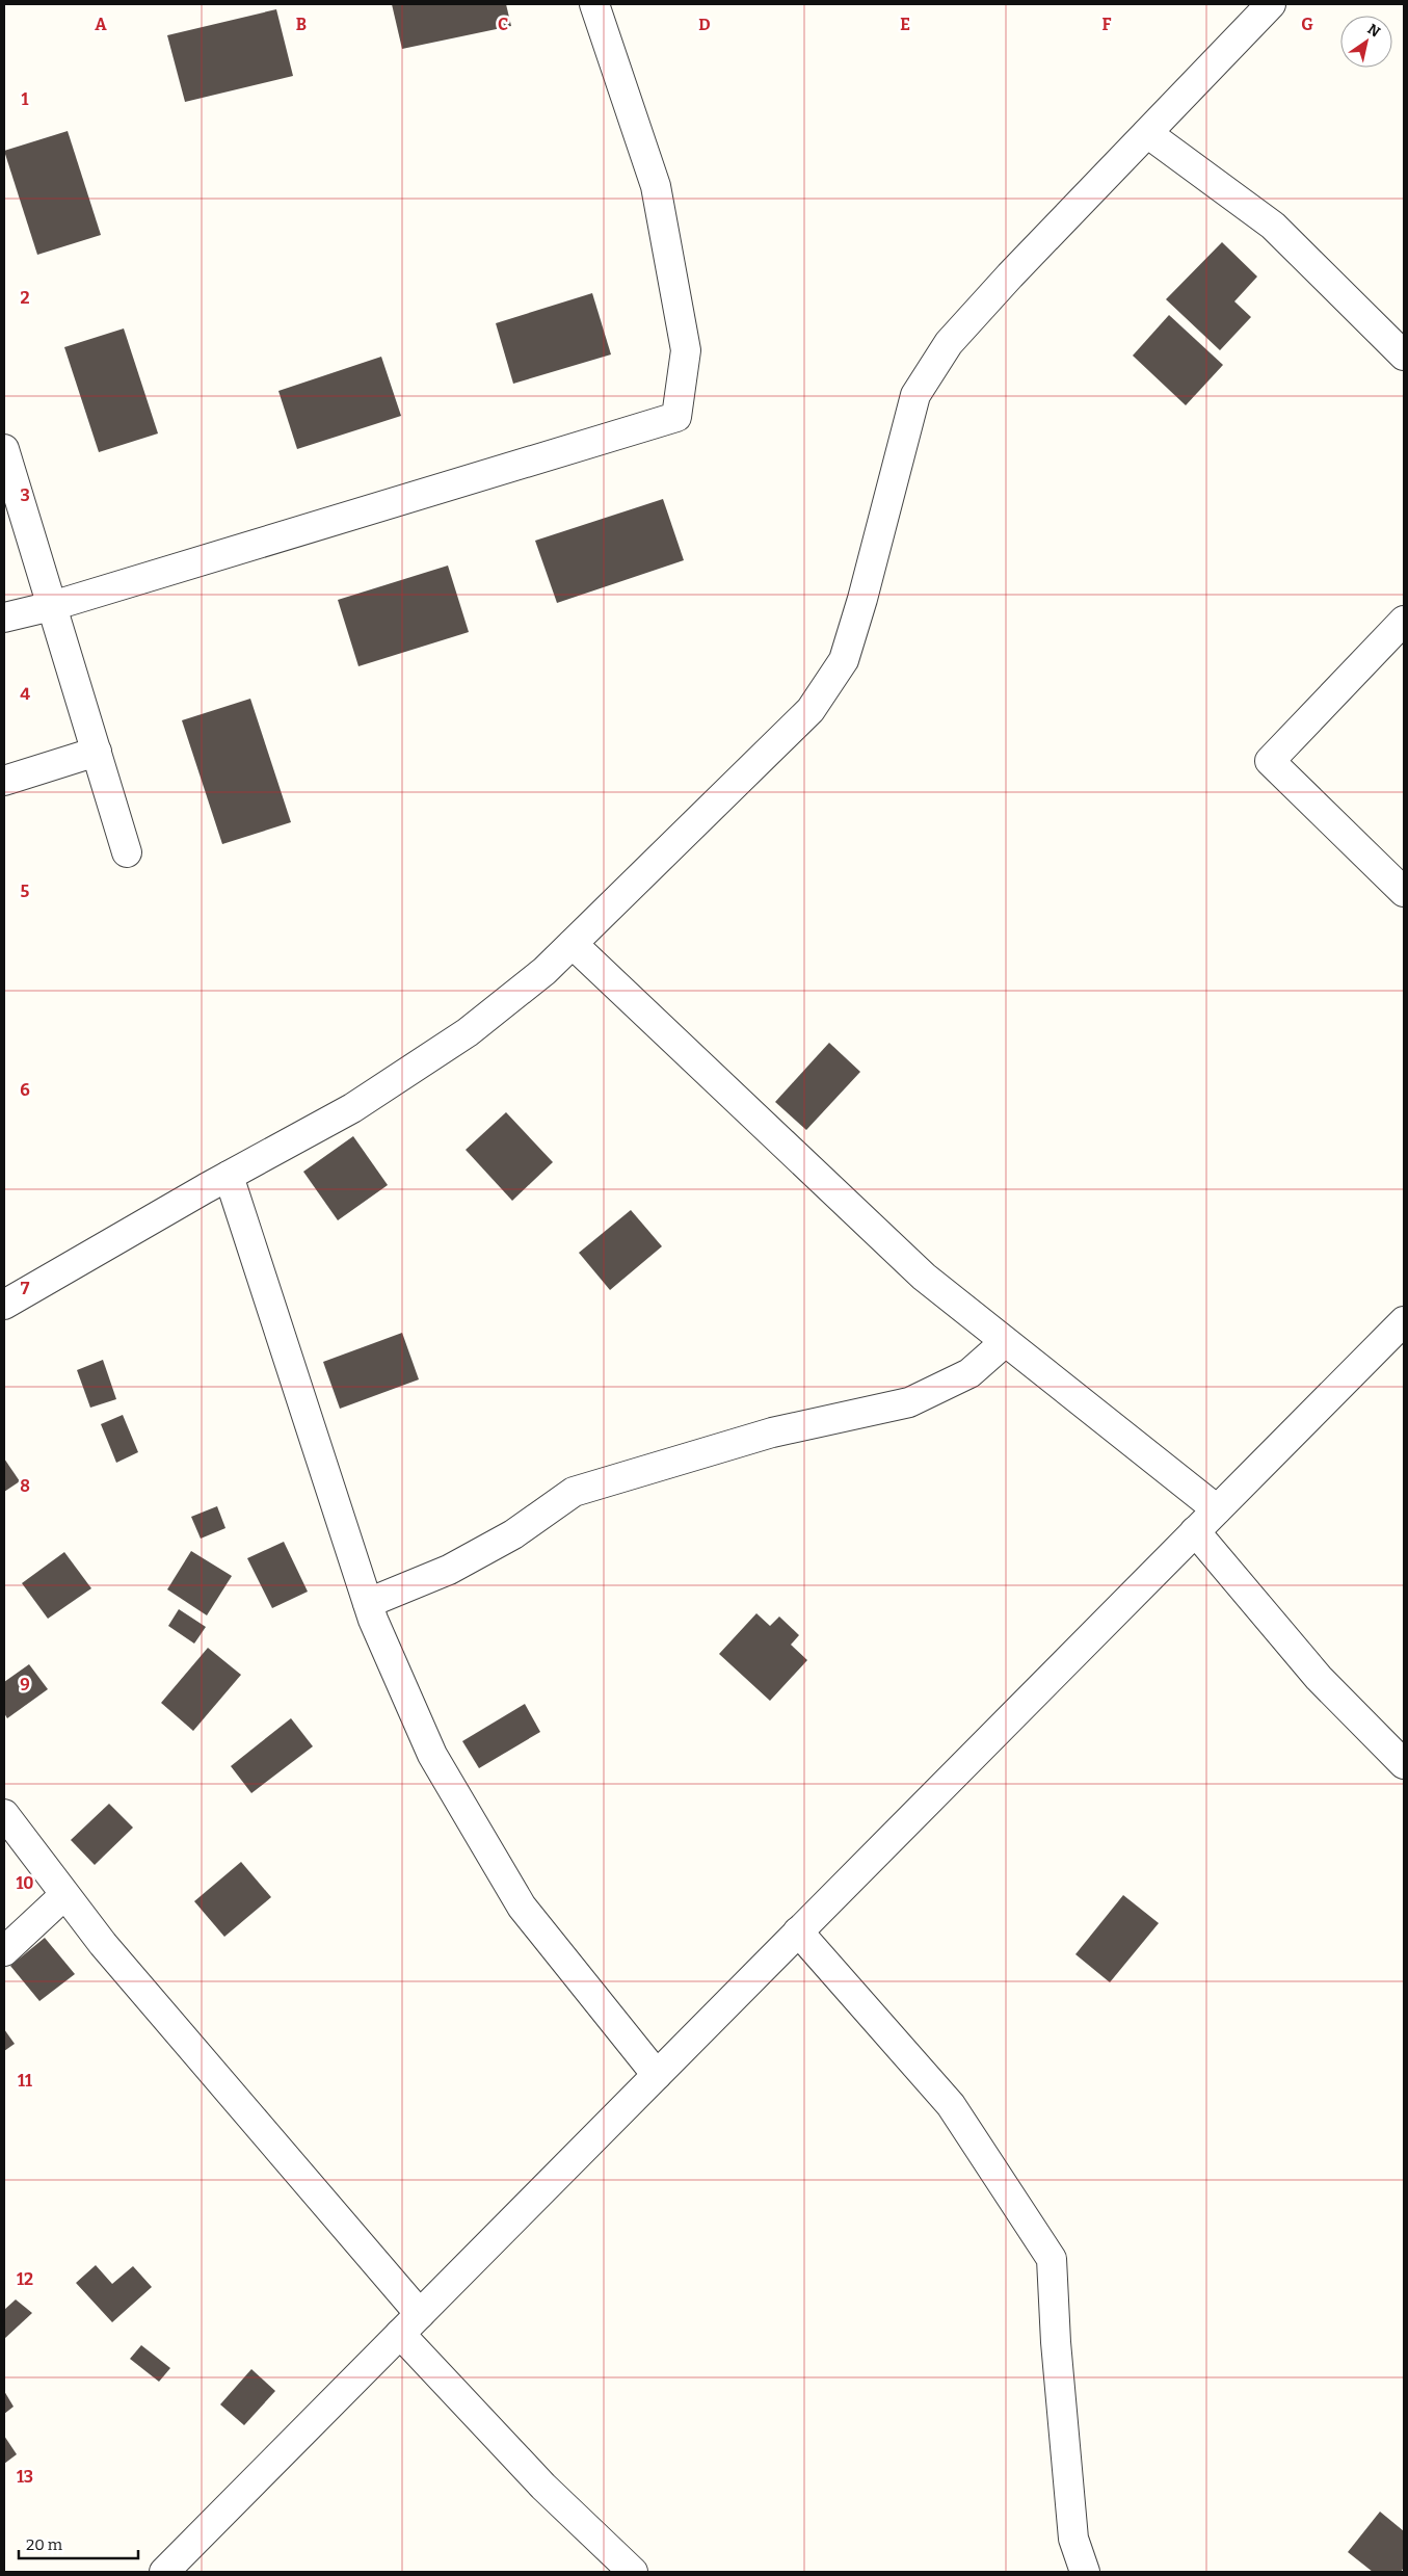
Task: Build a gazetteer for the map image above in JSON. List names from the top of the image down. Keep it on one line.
{"scale_bar":"20 m","north":"top right","grid":{"columns":["A","B","C","D","E","F","G"],"rows":["1","2","3","4","5","6","7","8","9","10","11","12","13"]}}
